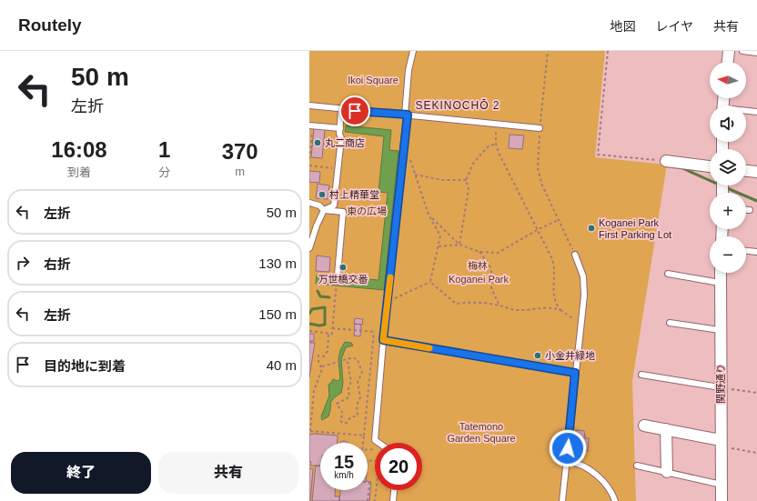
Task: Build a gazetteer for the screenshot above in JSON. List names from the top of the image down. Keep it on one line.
{"streets":{"street":["関野通り"]},"districts":["SEKINOCHŌ 2"],"parks":["Ikoi Square","東の広場","梅林","Koganei Park","Tatemono Garden Square"],"places":["丸二商店","村上精華堂","Koganei Park First Parking Lot","万世橋交番","小金井緑地"],"north":"left","page":{"header":"Routely","nav":["地図","レイヤ","共有"],"turn":["50 m","左折"],"map_buttons":["+","−"],"eta":["16:08","到着","1","分","370","m"],"list":[{"name":"左折","value":"50 m"},{"name":"右折","value":"130 m"},{"name":"左折","value":"150 m"},{"name":"目的地に到着","value":"40 m"}],"speed":"15 km/h","limit":"20","buttons":["終了","共有"]}}
